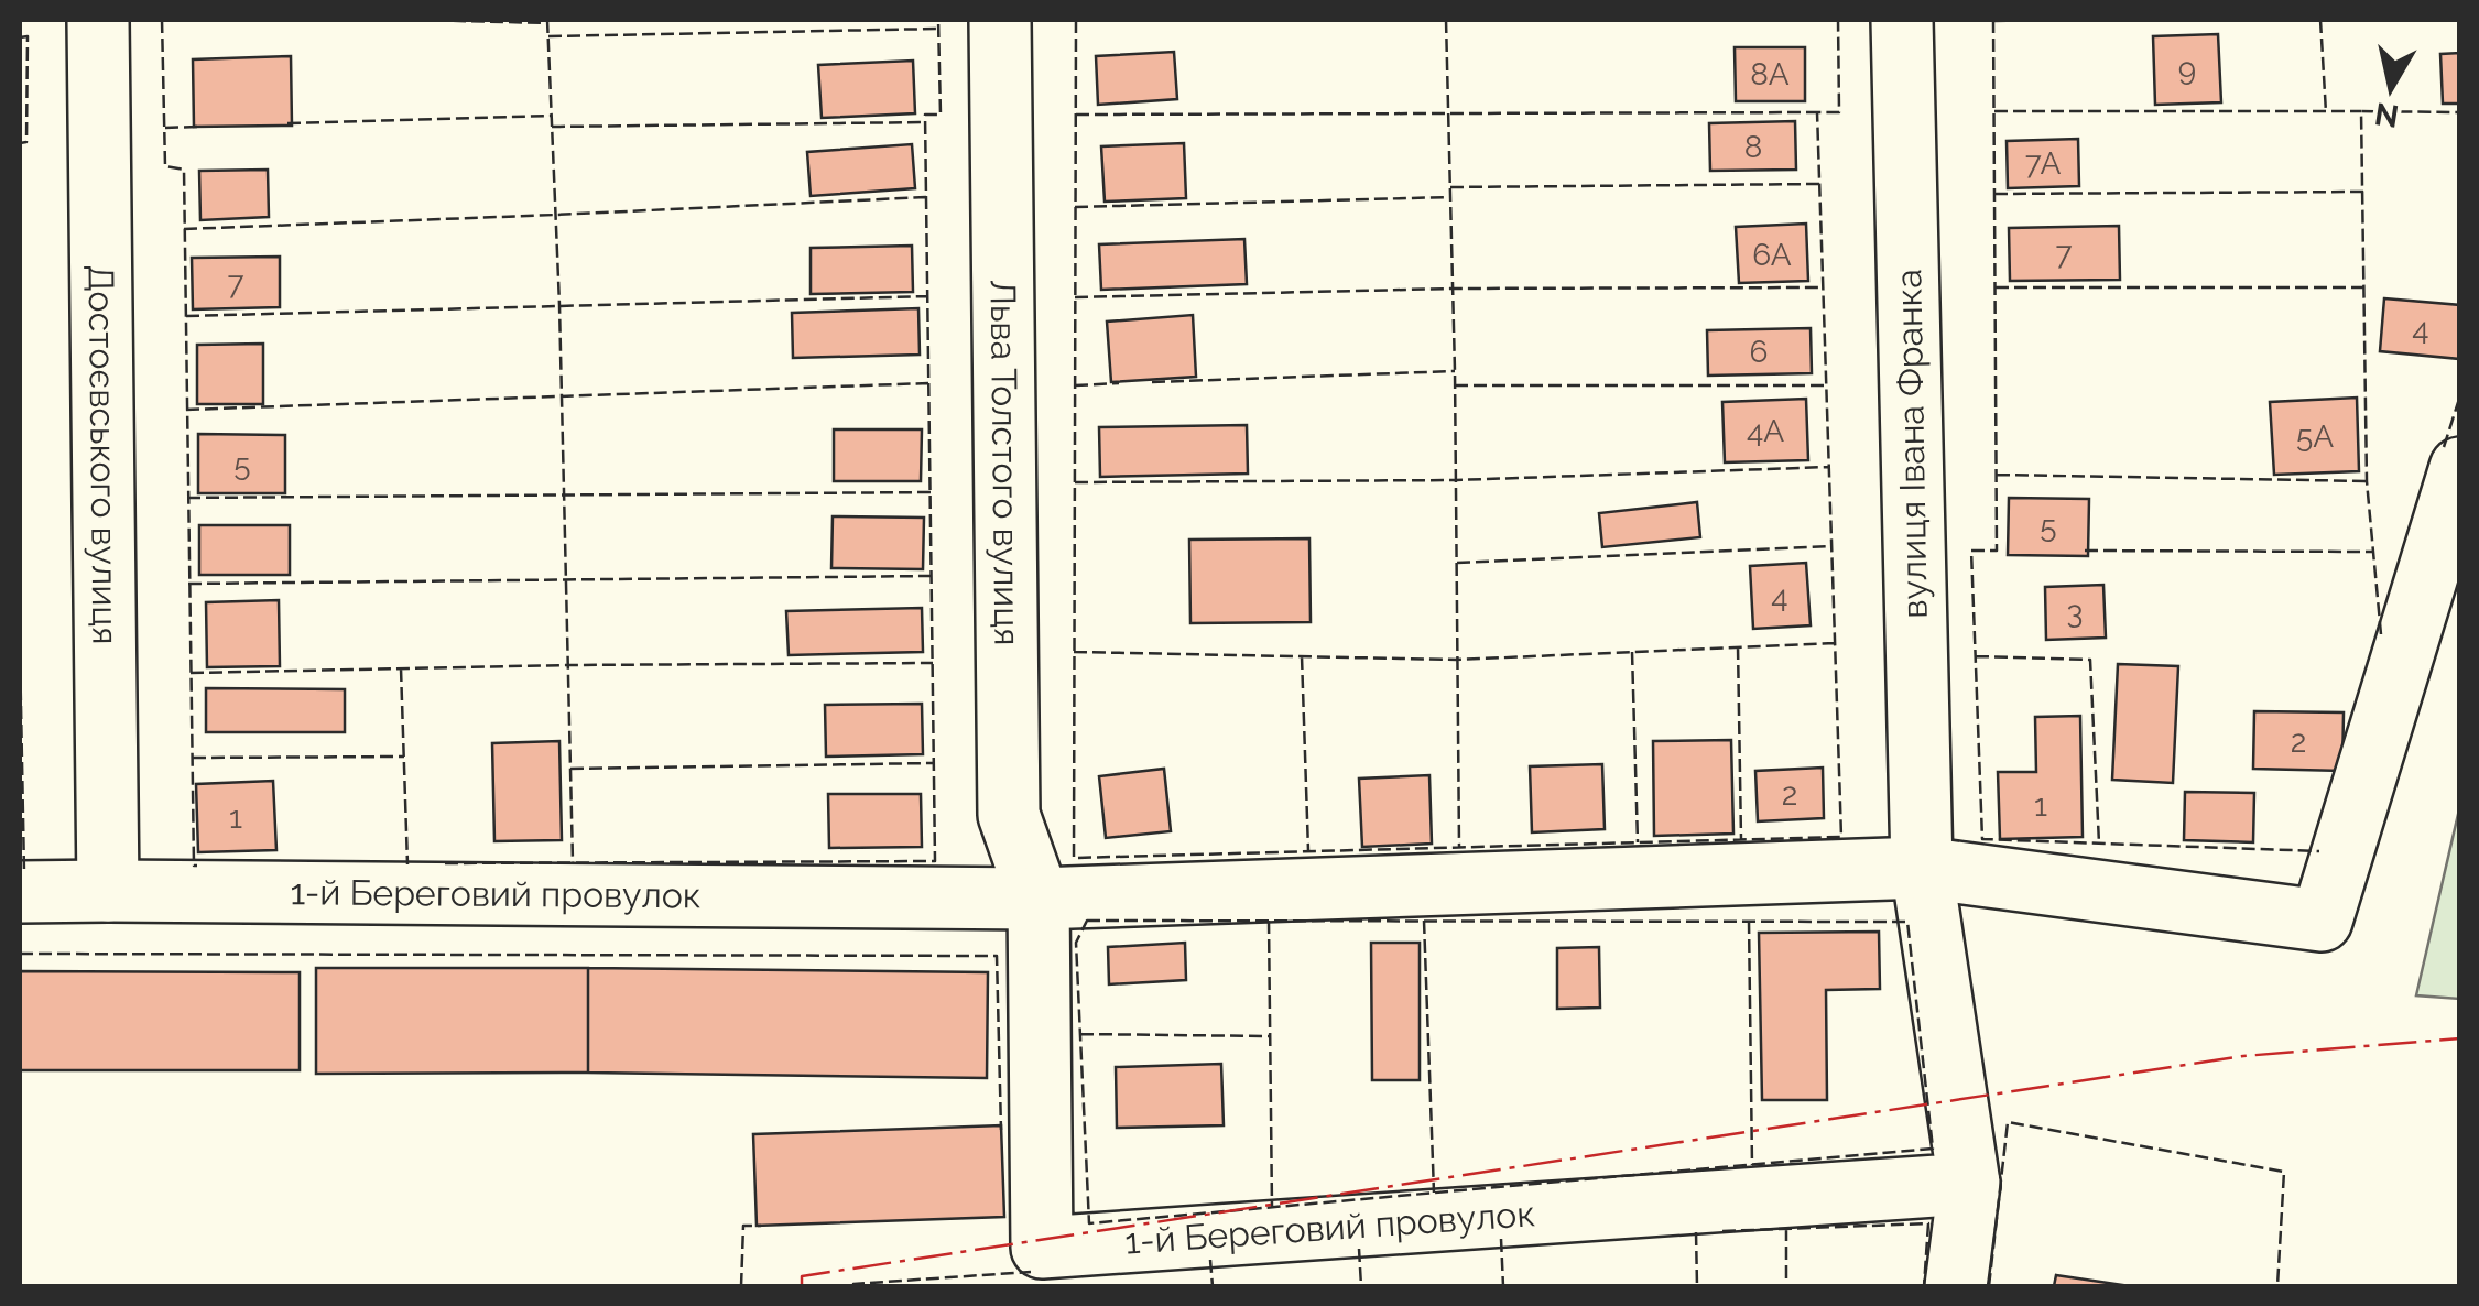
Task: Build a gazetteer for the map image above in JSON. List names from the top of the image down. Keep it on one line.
{"streets":{"street":["вулиця Івана Франка","Достоєвського вулиця","Льва Толстого вулиця","1-й Береговий провулок"]},"crossings":[["вулиця Івана Франка","1-й Береговий провулок"],["Достоєвського вулиця","1-й Береговий провулок"],["Льва Толстого вулиця","1-й Береговий провулок"]],"house_numbers":["9","8А","8","7А","7","6А","7","4","6","4А","5А","5","5","4","3","2","2","1","1"],"north":"bottom"}
